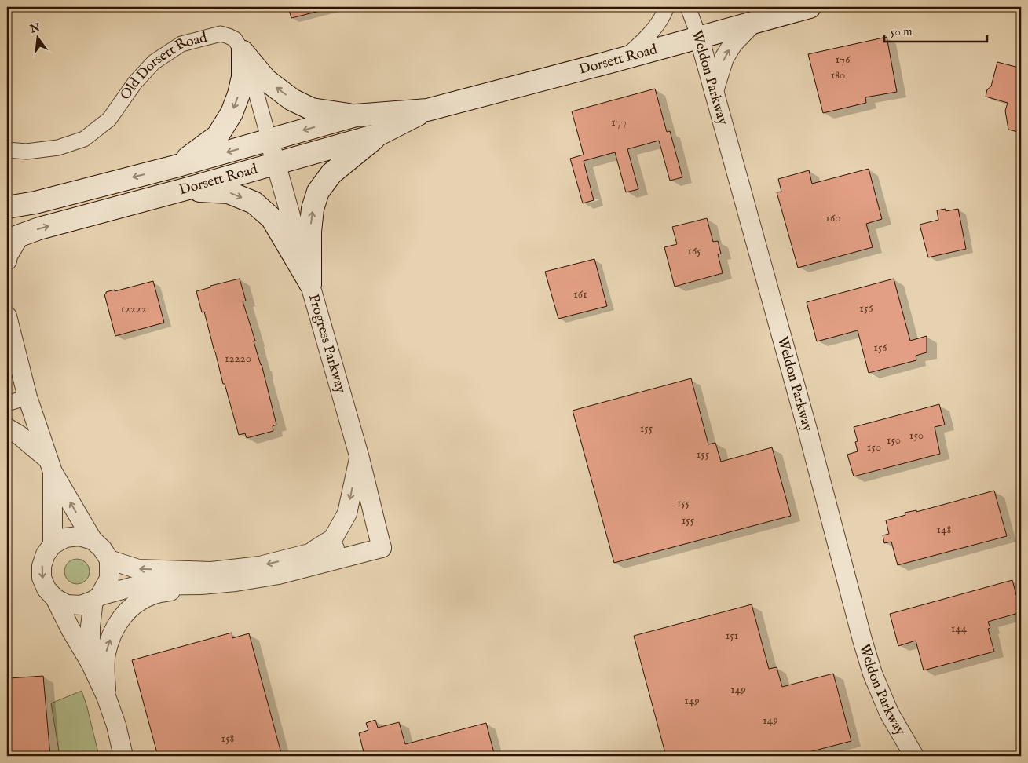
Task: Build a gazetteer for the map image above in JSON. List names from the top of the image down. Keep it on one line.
{"streets":{"main road":["Dorsett Road"],"street":["Old Dorsett Road","Weldon Parkway","Progress Parkway"]},"crossings":[["Dorsett Road","Old Dorsett Road"],["Dorsett Road","Weldon Parkway"],["Dorsett Road","Progress Parkway"],["Old Dorsett Road","Progress Parkway"]],"house_numbers":["176","180","177","160","165","161","156","12222","156","12220","155","150","150","150","155","155","155","148","144","151","149","149","149","158"],"scale_bar":"50 m","north":"top"}
